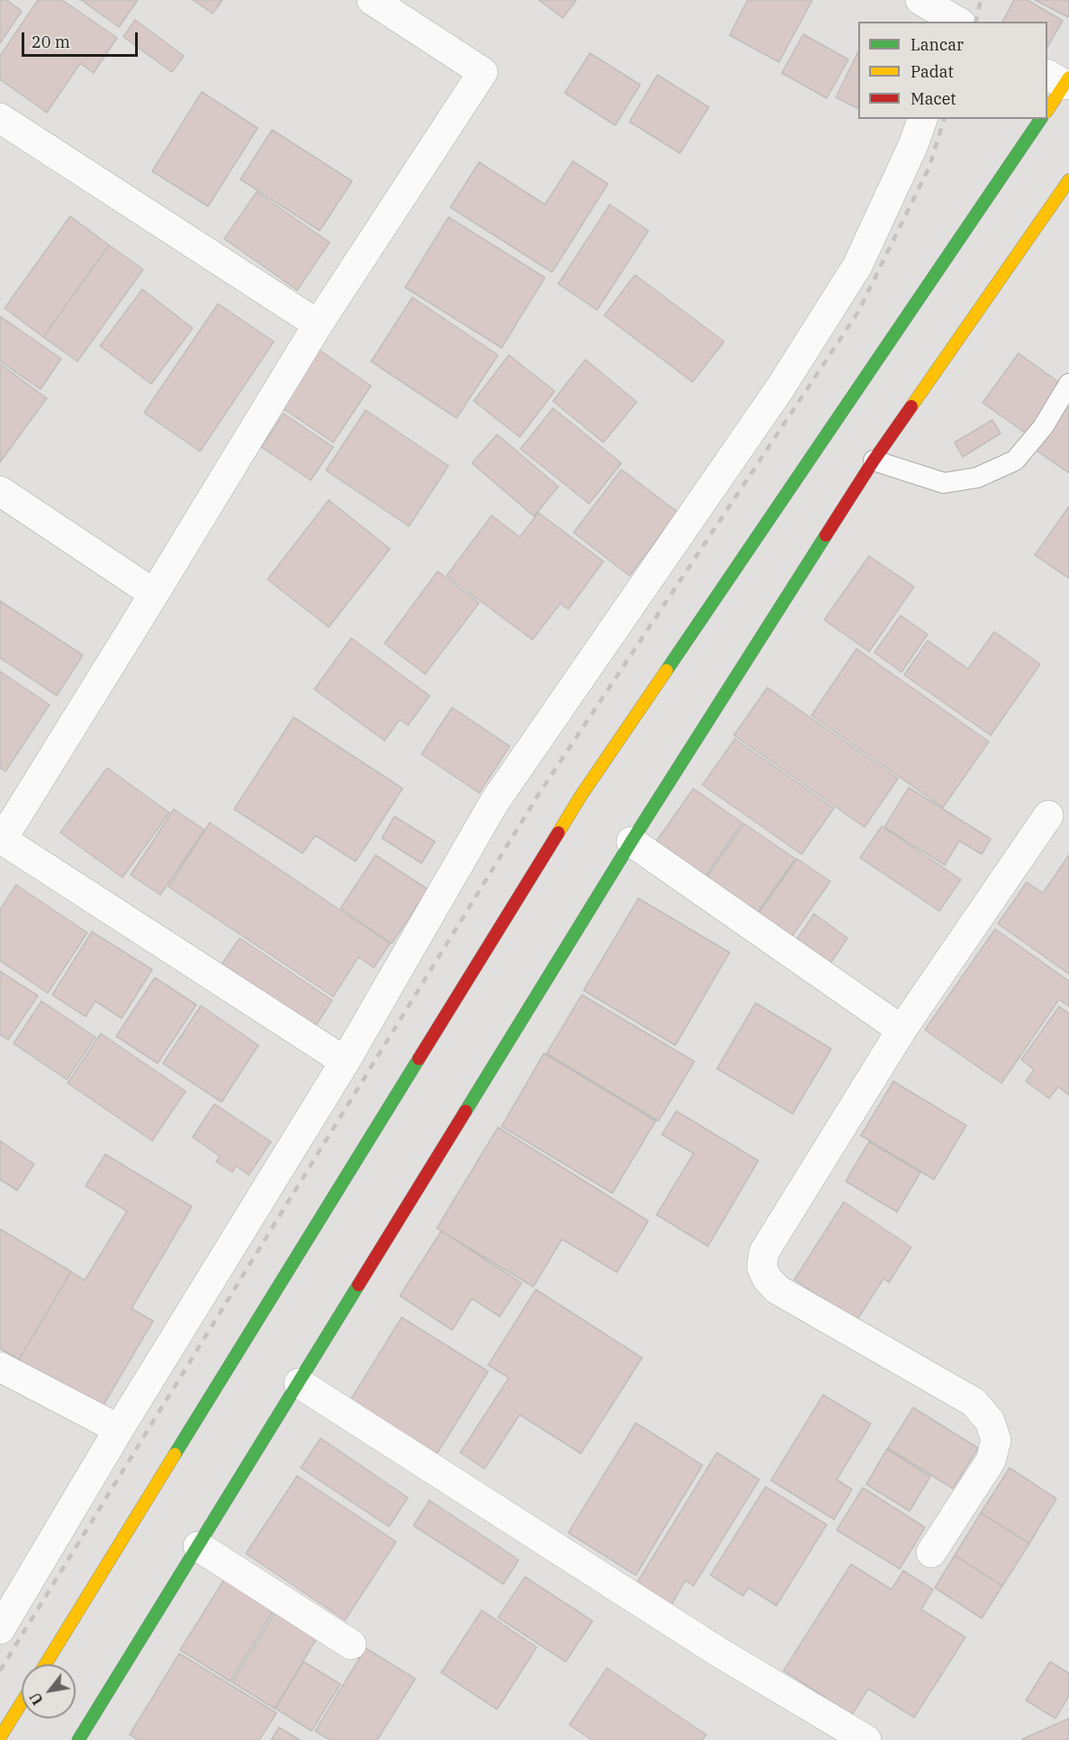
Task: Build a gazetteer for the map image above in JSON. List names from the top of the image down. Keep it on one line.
{"legend":["Lancar","Padat","Macet"],"scale_bar":"20 m","north":"bottom left"}
